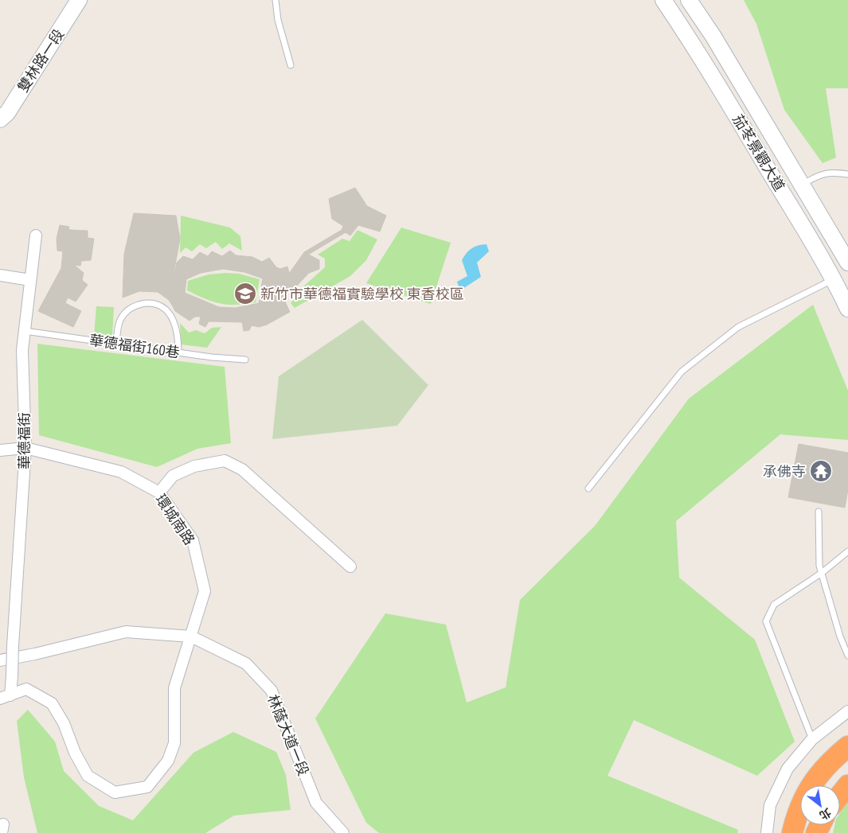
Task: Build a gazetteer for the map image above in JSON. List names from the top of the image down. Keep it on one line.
{"streets":{"street":["雙林路一段","茄苳景觀大道","華德福街","環城南路","林蔭大道一段"],"lane":["華德福街160巷"]},"crossings":[["華德福街160巷","華德福街"],["華德福街","環城南路"],["環城南路","林蔭大道一段"]],"places":{"school or university":["新竹市華德福實驗學校 東香校區"],"temple":["承佛寺"]},"north":"bottom right"}
